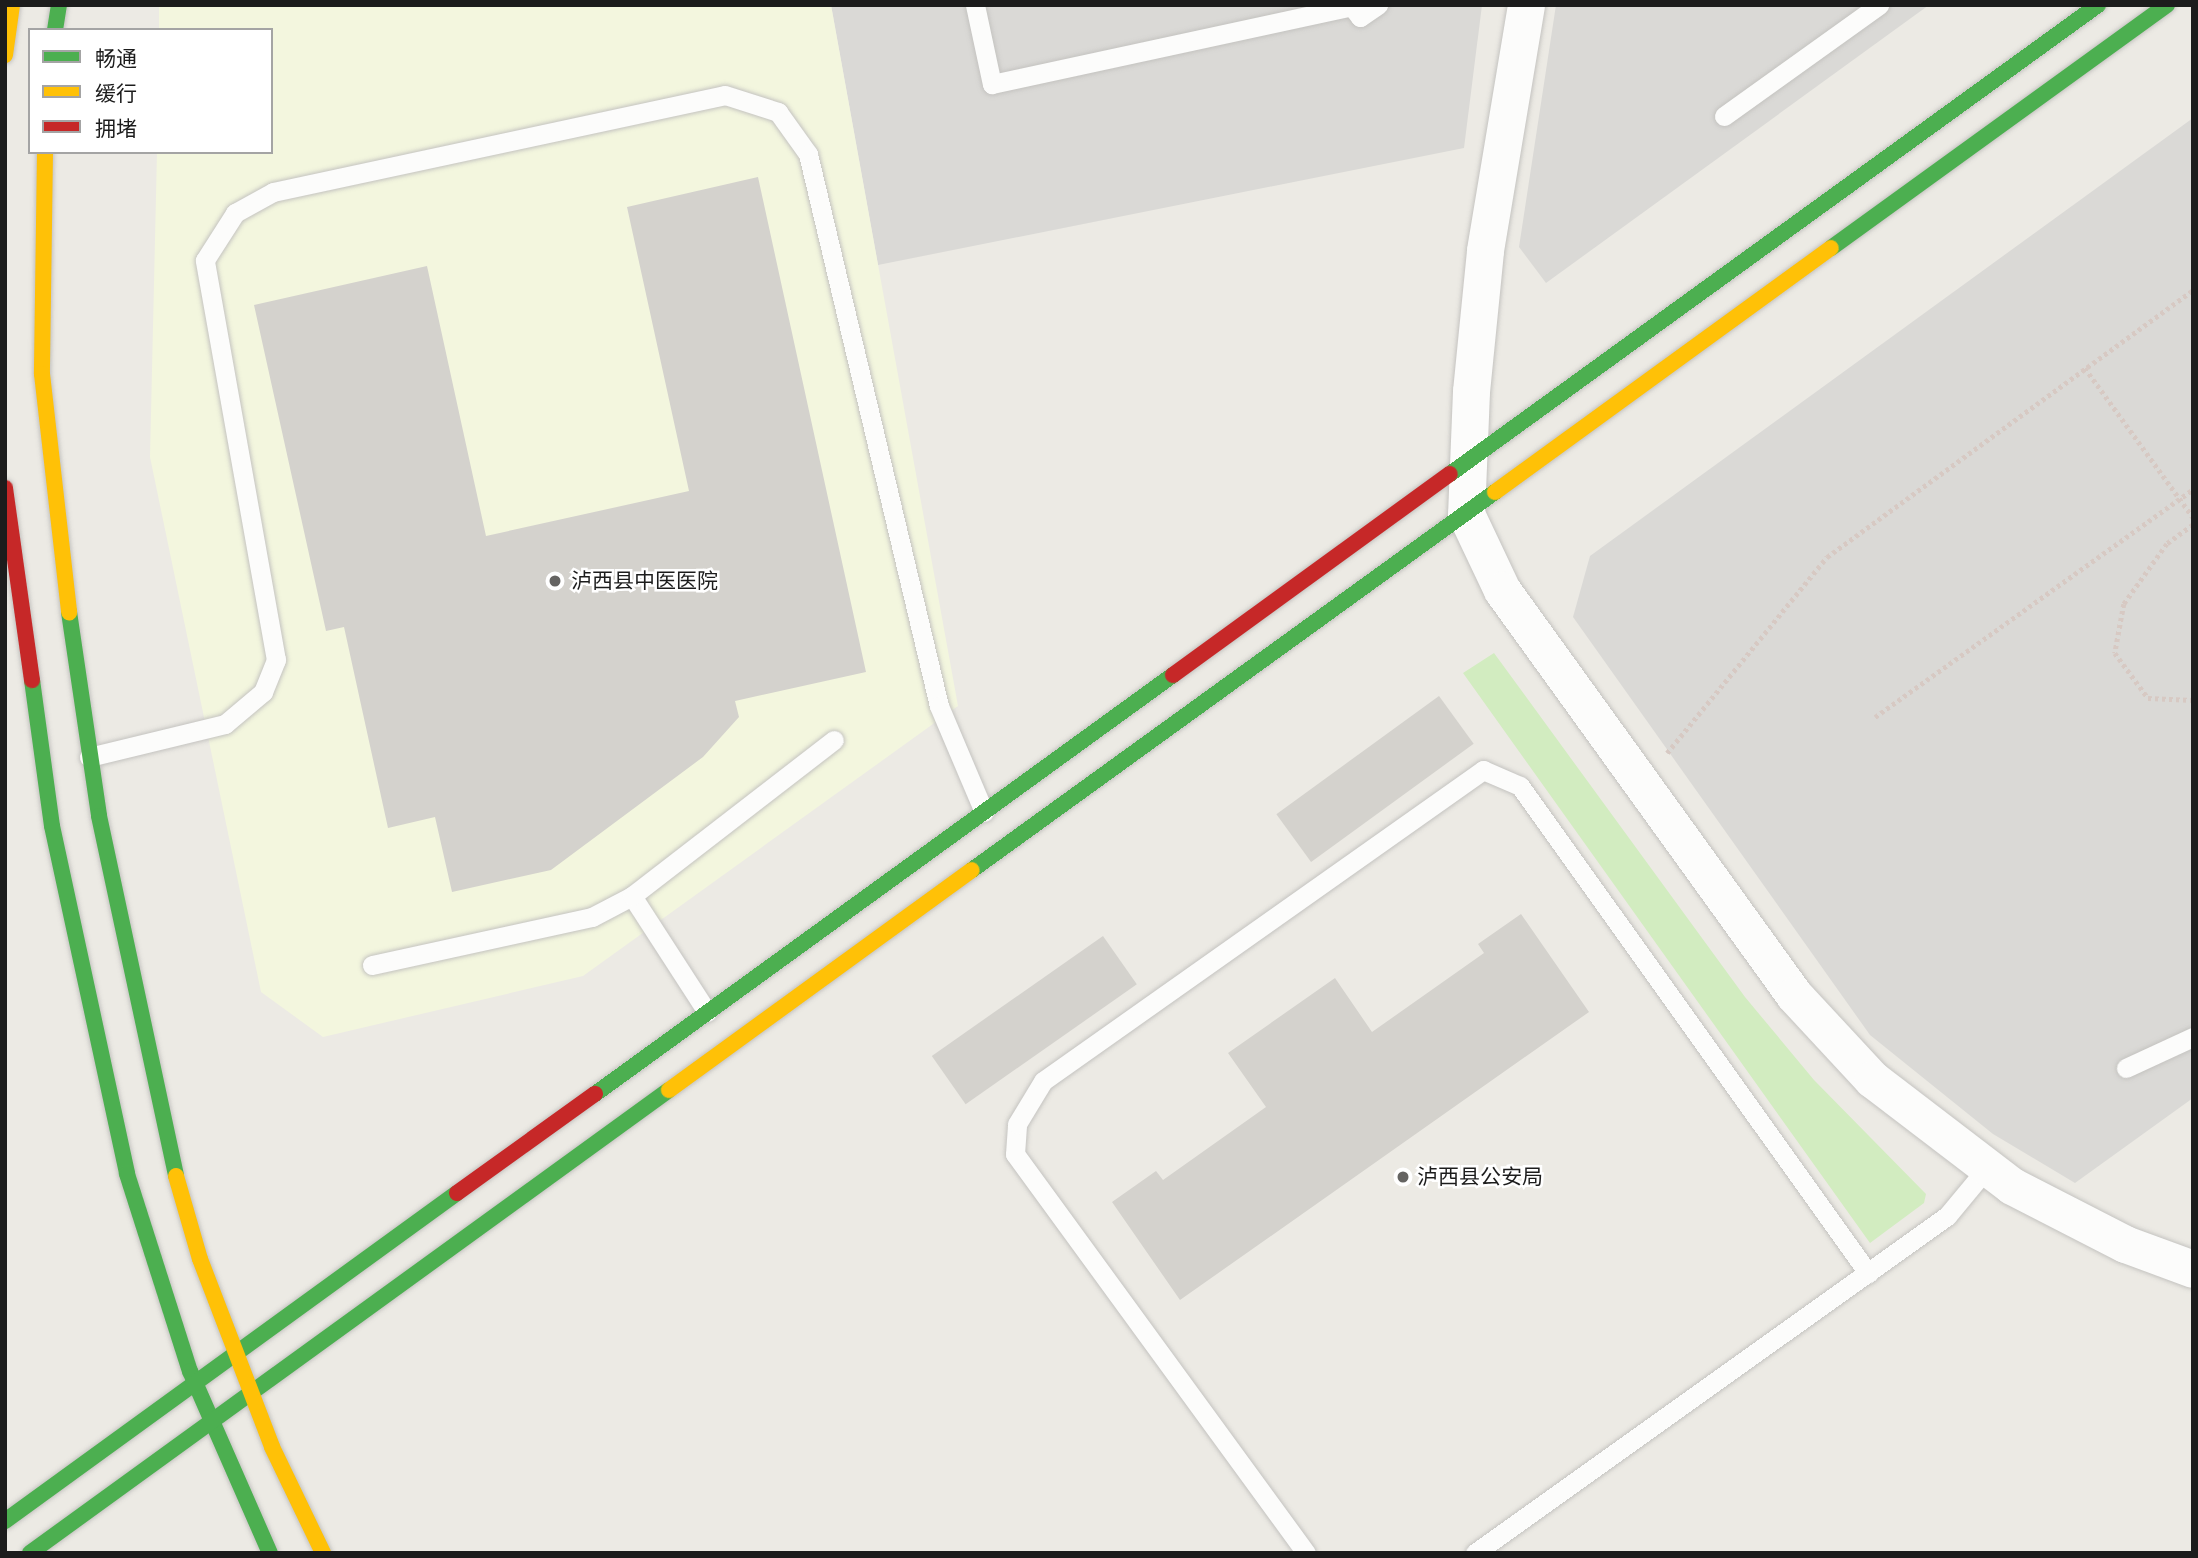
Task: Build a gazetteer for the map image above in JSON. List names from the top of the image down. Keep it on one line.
{"places":["泸西县中医医院","泸西县公安局"],"legend":["畅通","缓行","拥堵"]}
